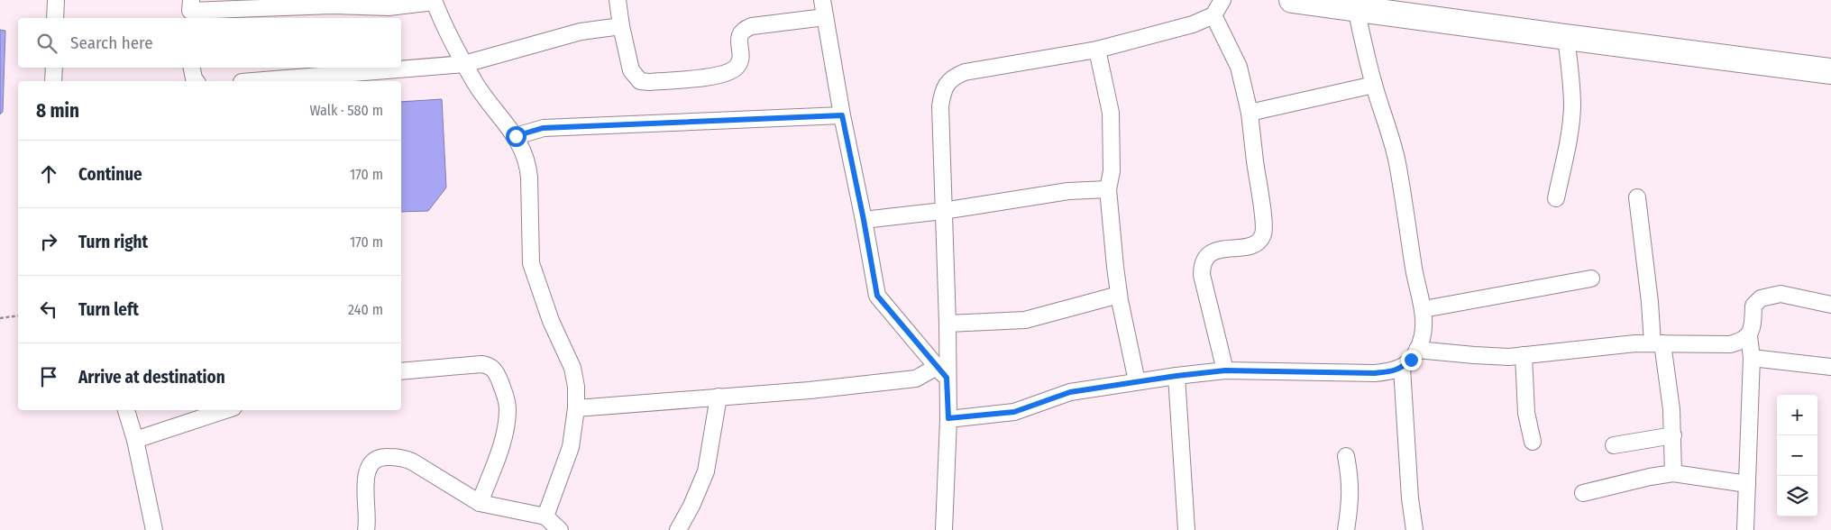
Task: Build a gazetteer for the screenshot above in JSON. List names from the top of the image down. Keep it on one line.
{"page":{"search":"Search here","heading":["8 min","Walk · 580 m"],"list":[["Continue","170 m"],["Turn right","170 m"],["Turn left","240 m"],"Arrive at destination"],"map_buttons":["+","−"]}}
